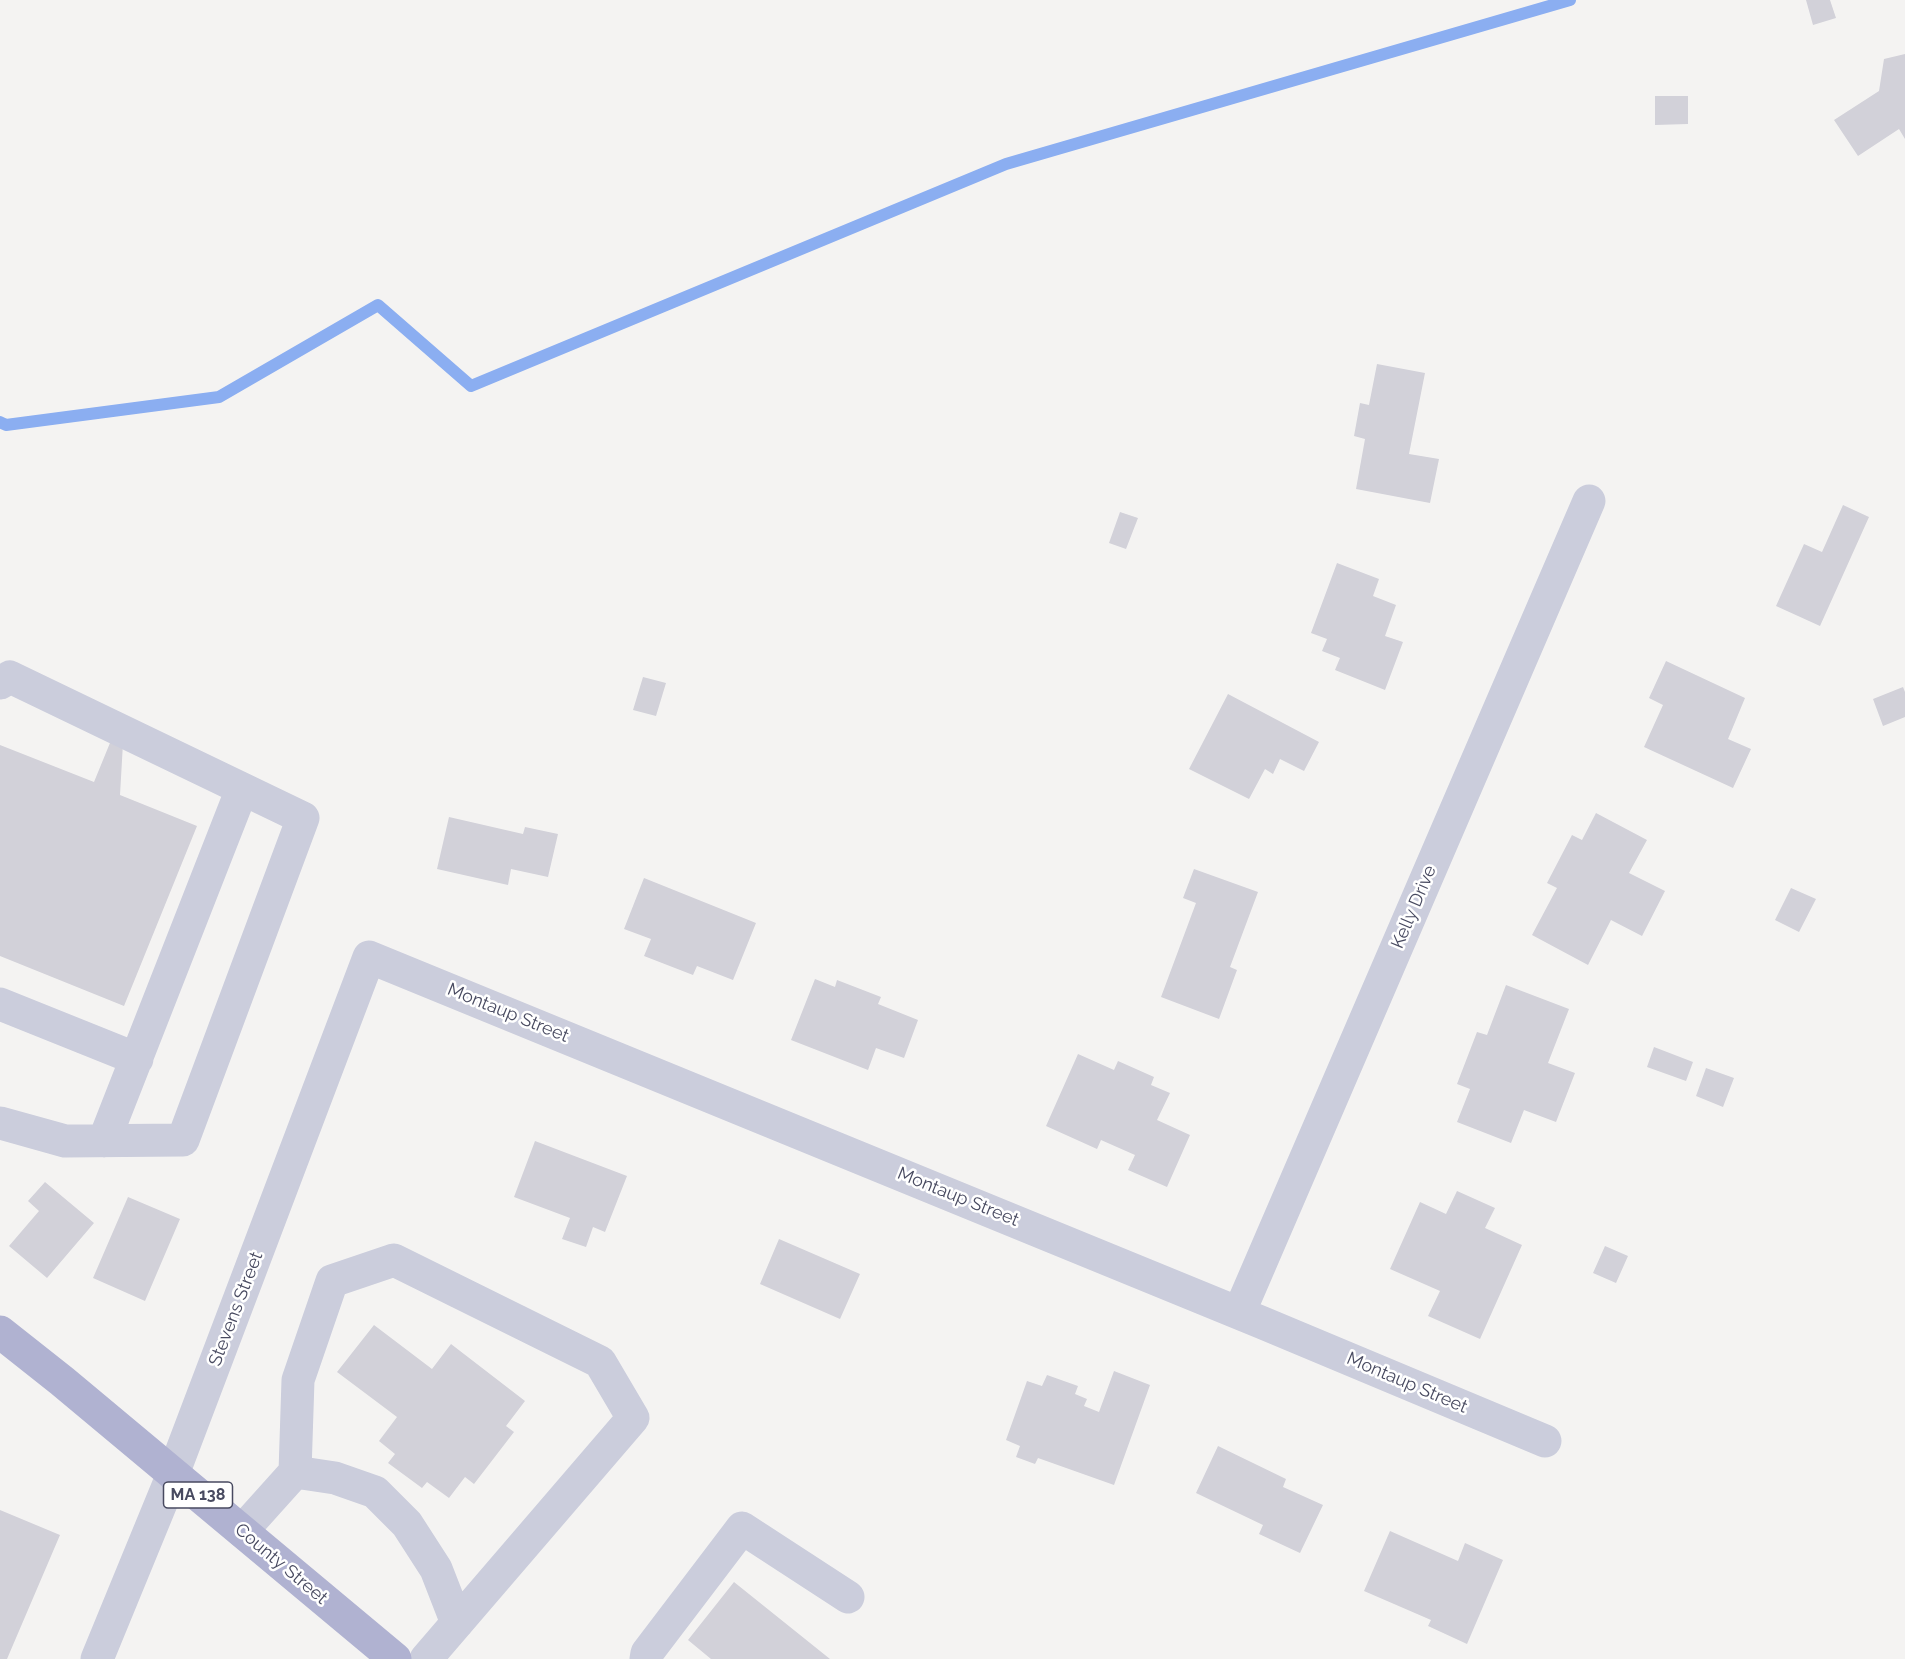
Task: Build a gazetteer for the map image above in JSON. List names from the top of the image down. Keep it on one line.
{"streets":{"main road":["MA 138","County Street"],"street":["Kelly Drive","Montaup Street","Stevens Street"]},"crossings":[["Kelly Drive","Montaup Street"],["Montaup Street","Stevens Street"],["Stevens Street","County Street"]]}
